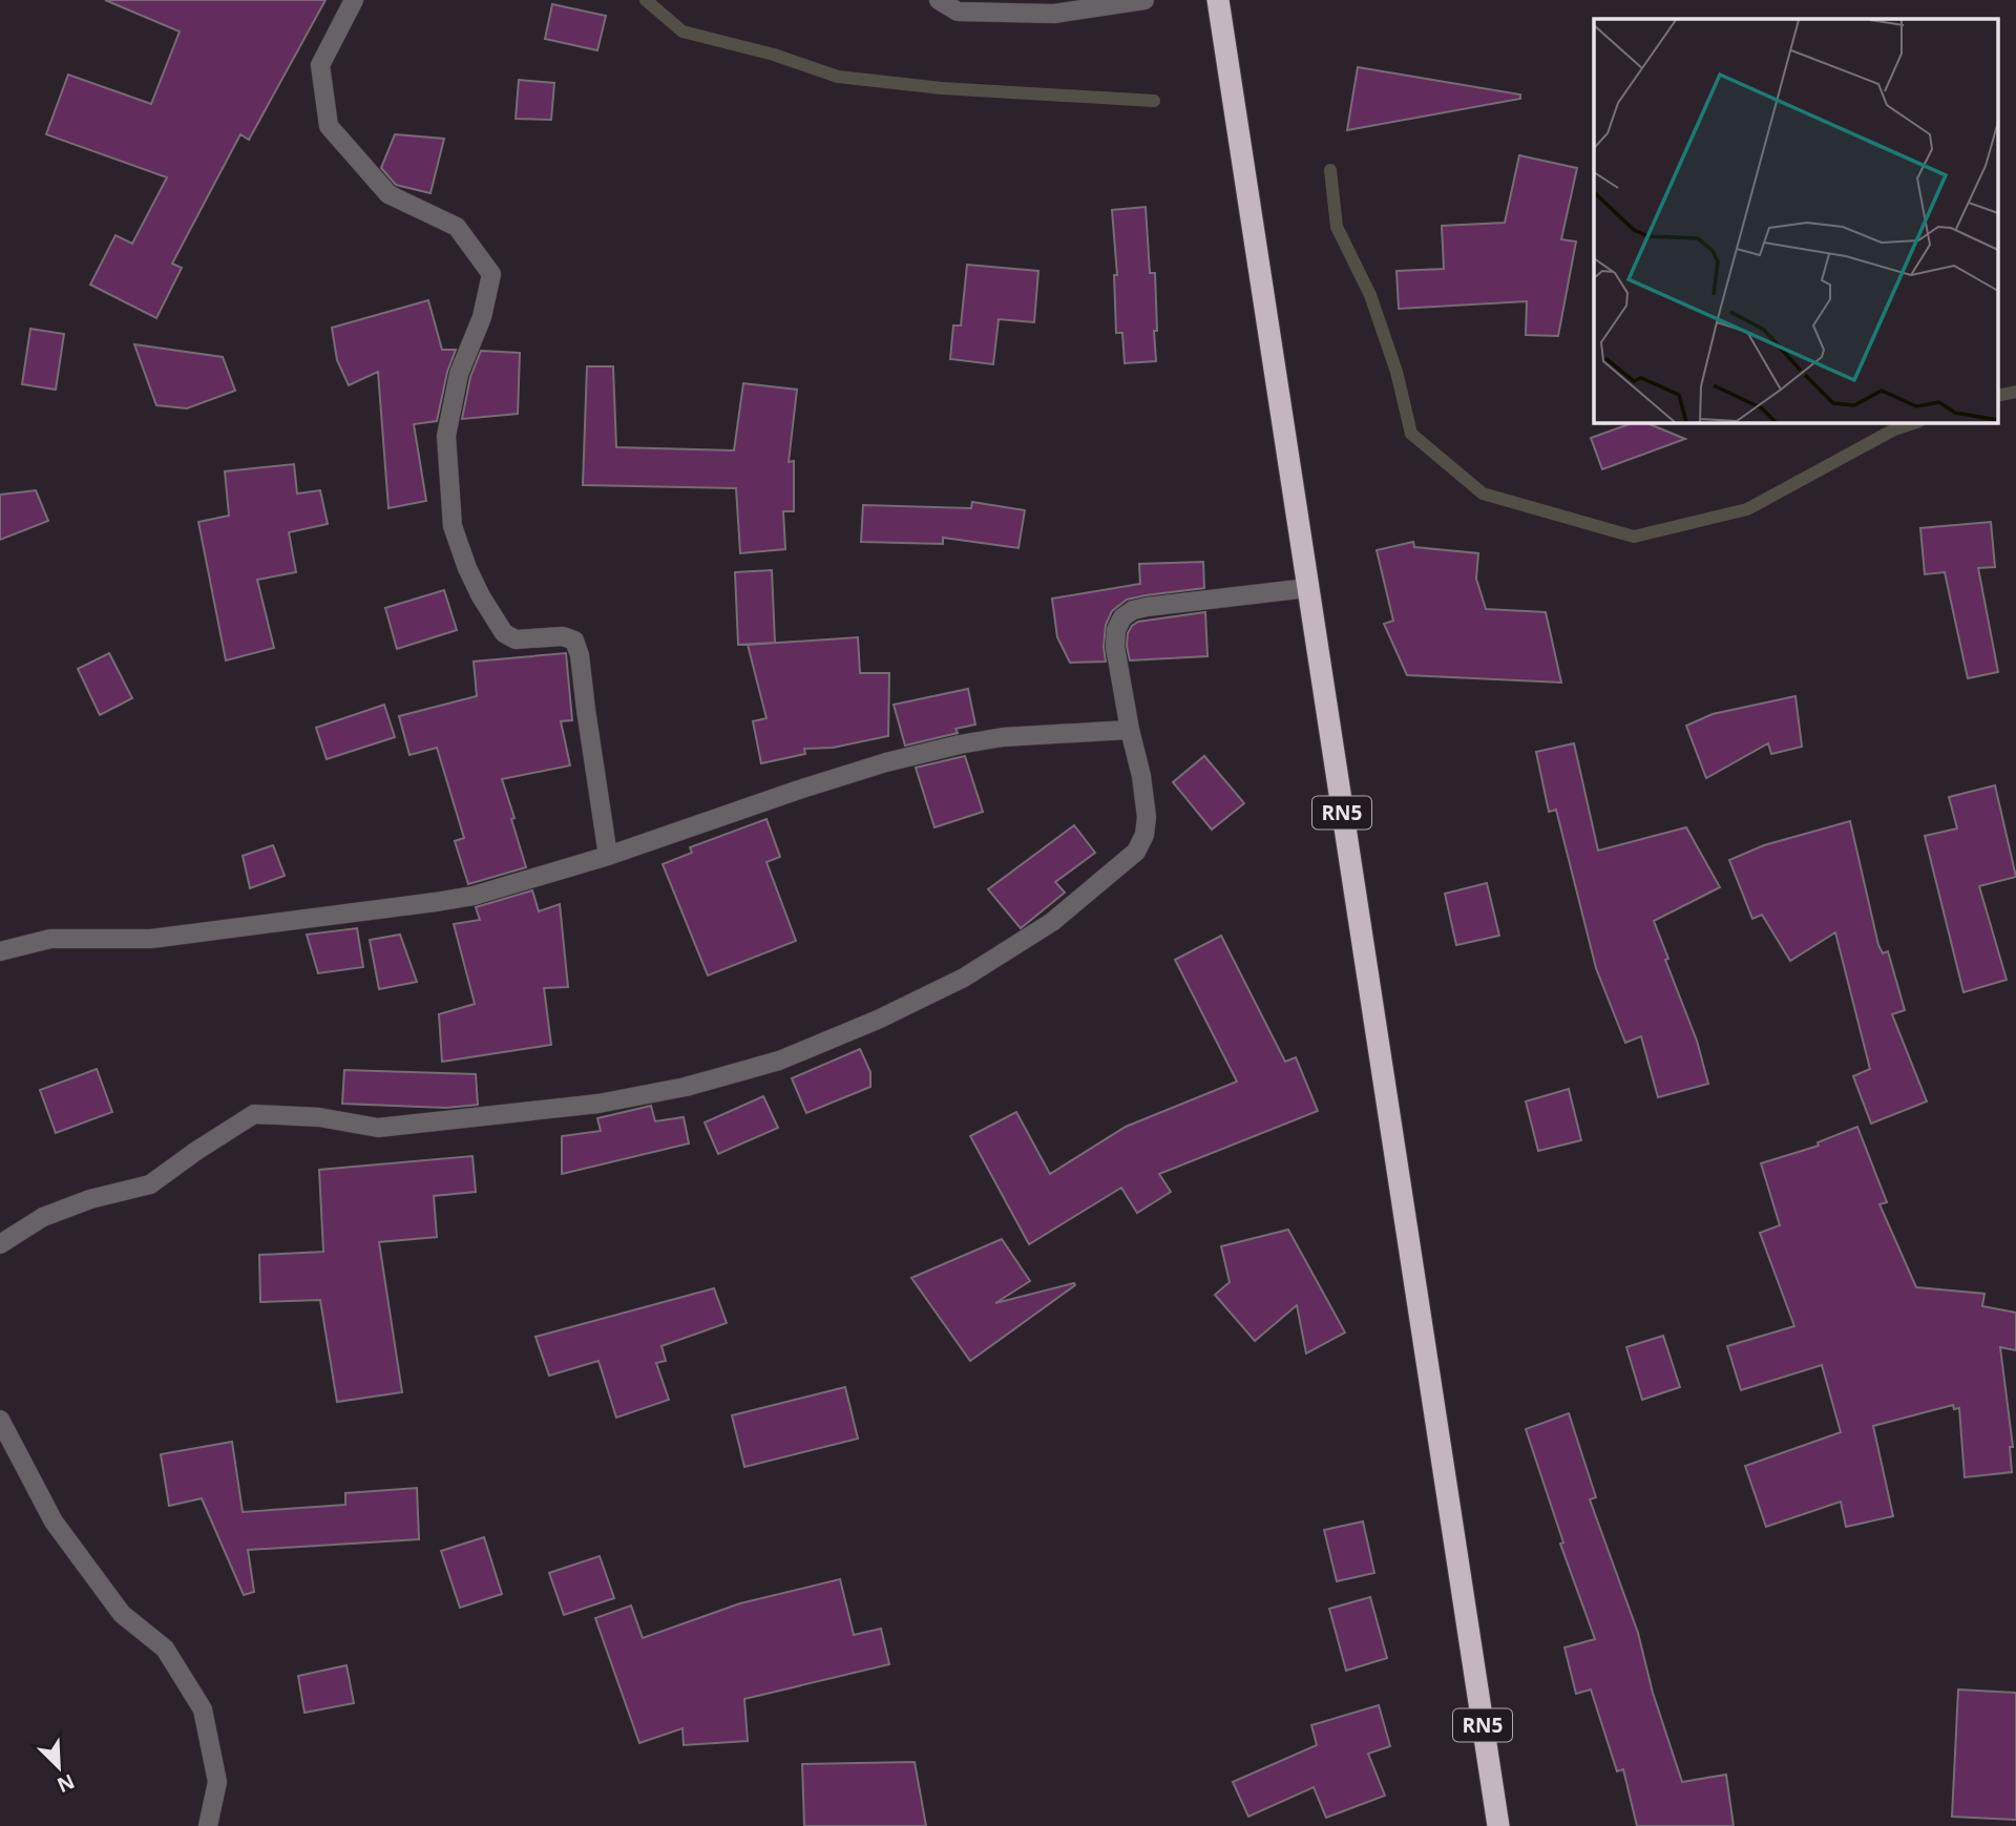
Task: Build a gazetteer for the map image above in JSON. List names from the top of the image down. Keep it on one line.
{"streets":{"highway":["RN5"]},"north":"bottom right"}
